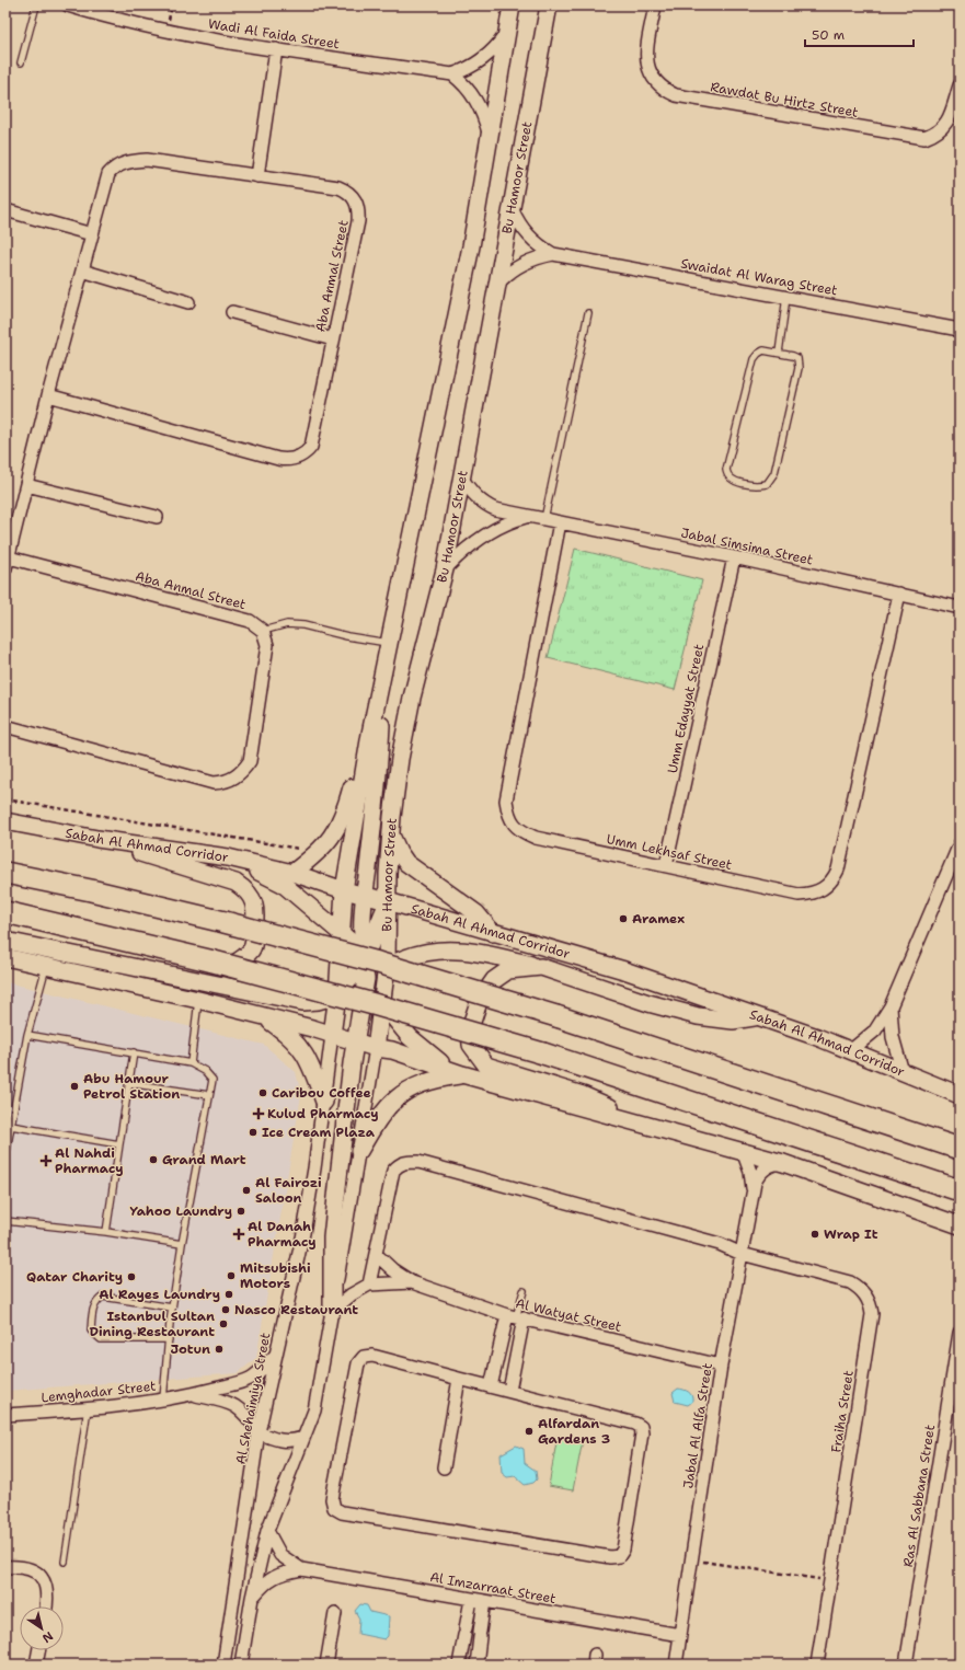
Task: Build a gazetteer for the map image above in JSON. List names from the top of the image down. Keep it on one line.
{"streets":{"street":["Wadi Al Faida Street","Rawdat Bu Hirtz Street","Bu Hamoor Street","Aba Anmal Street","Swaidat Al Warag Street","Jabal Simsima Street","Umm Edayyat Street","Sabah Al Ahmad Corridor","Umm Lekhsaf Street","Al Watyat Street","Lemghadar Street","Al Shehaimiya Street","Fraiha Street","Jabal Al Alfa Street","Ras Al Sabbana Street","Al Imzarraat Street"]},"crossings":[["Bu Hamoor Street","Swaidat Al Warag Street"],["Bu Hamoor Street","Jabal Simsima Street"],["Bu Hamoor Street","Sabah Al Ahmad Corridor"],["Jabal Simsima Street","Umm Edayyat Street"],["Jabal Simsima Street","Umm Lekhsaf Street"],["Umm Edayyat Street","Umm Lekhsaf Street"],["Al Watyat Street","Jabal Al Alfa Street"],["Lemghadar Street","Al Shehaimiya Street"],["Fraiha Street","Jabal Al Alfa Street"],["Jabal Al Alfa Street","Al Imzarraat Street"]],"places":{"other":["Aramex","Abu Hamour Petrol Station","Caribou Coffee","Ice Cream Plaza","Grand Mart","Al Fairozi Saloon","Yahoo Laundry","Wrap It","Mitsubishi Motors","Qatar Charity","Al Rayes Laundry","Nasco Restaurant","Istanbul Sultan Dining Restaurant","Jotun","Alfardan Gardens 3"],"health":["Kulud Pharmacy","Al Nahdi Pharmacy","Al Danah Pharmacy"]},"scale_bar":"50 m","north":"bottom right"}
